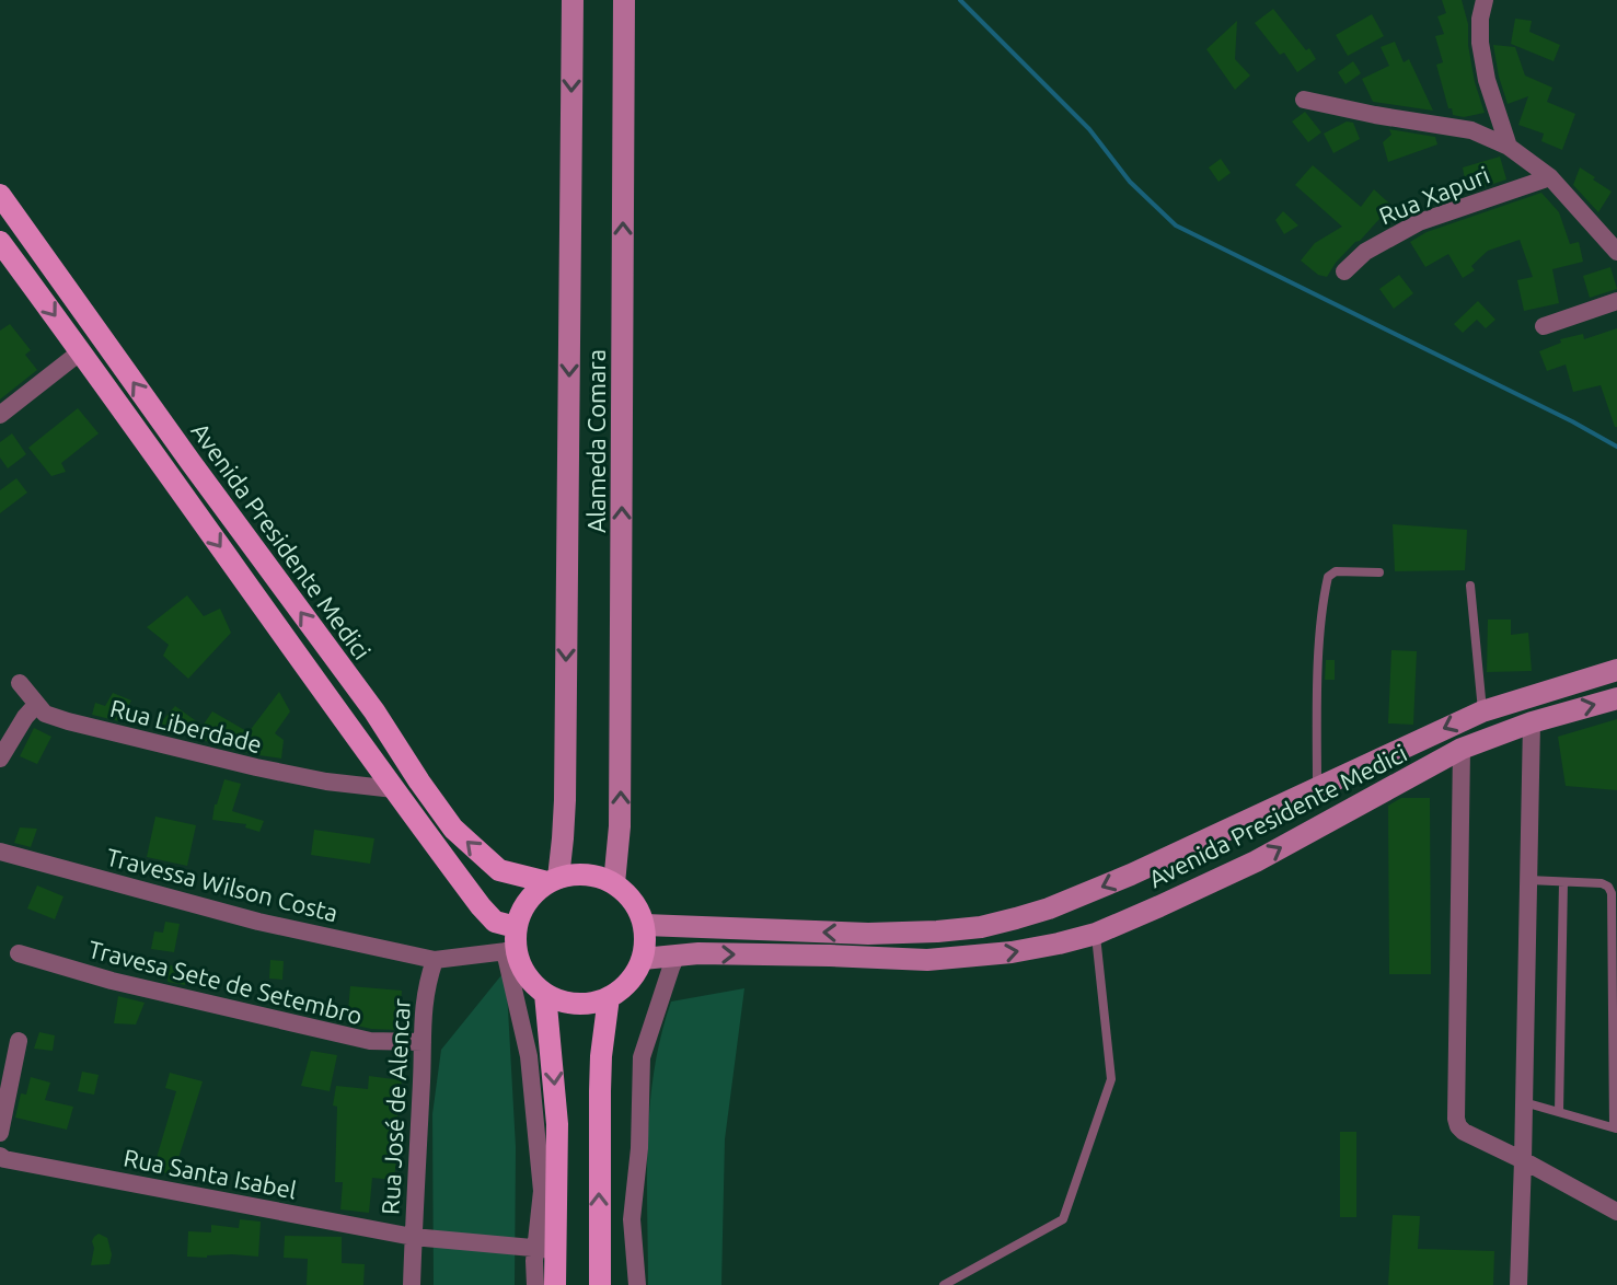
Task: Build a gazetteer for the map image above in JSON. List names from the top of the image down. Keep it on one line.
{"streets":{"main road":["Avenida Presidente Medici"],"street":["Rua Xapuri","Alameda Comara","Rua Liberdade","Travessa Wilson Costa","Travesa Sete de Setembro","Rua José de Alencar","Rua Santa Isabel"]},"crossings":[["Alameda Comara","Avenida Presidente Medici"],["Travessa Wilson Costa","Rua José de Alencar"],["Travesa Sete de Setembro","Rua José de Alencar"],["Rua José de Alencar","Rua Santa Isabel"]]}
